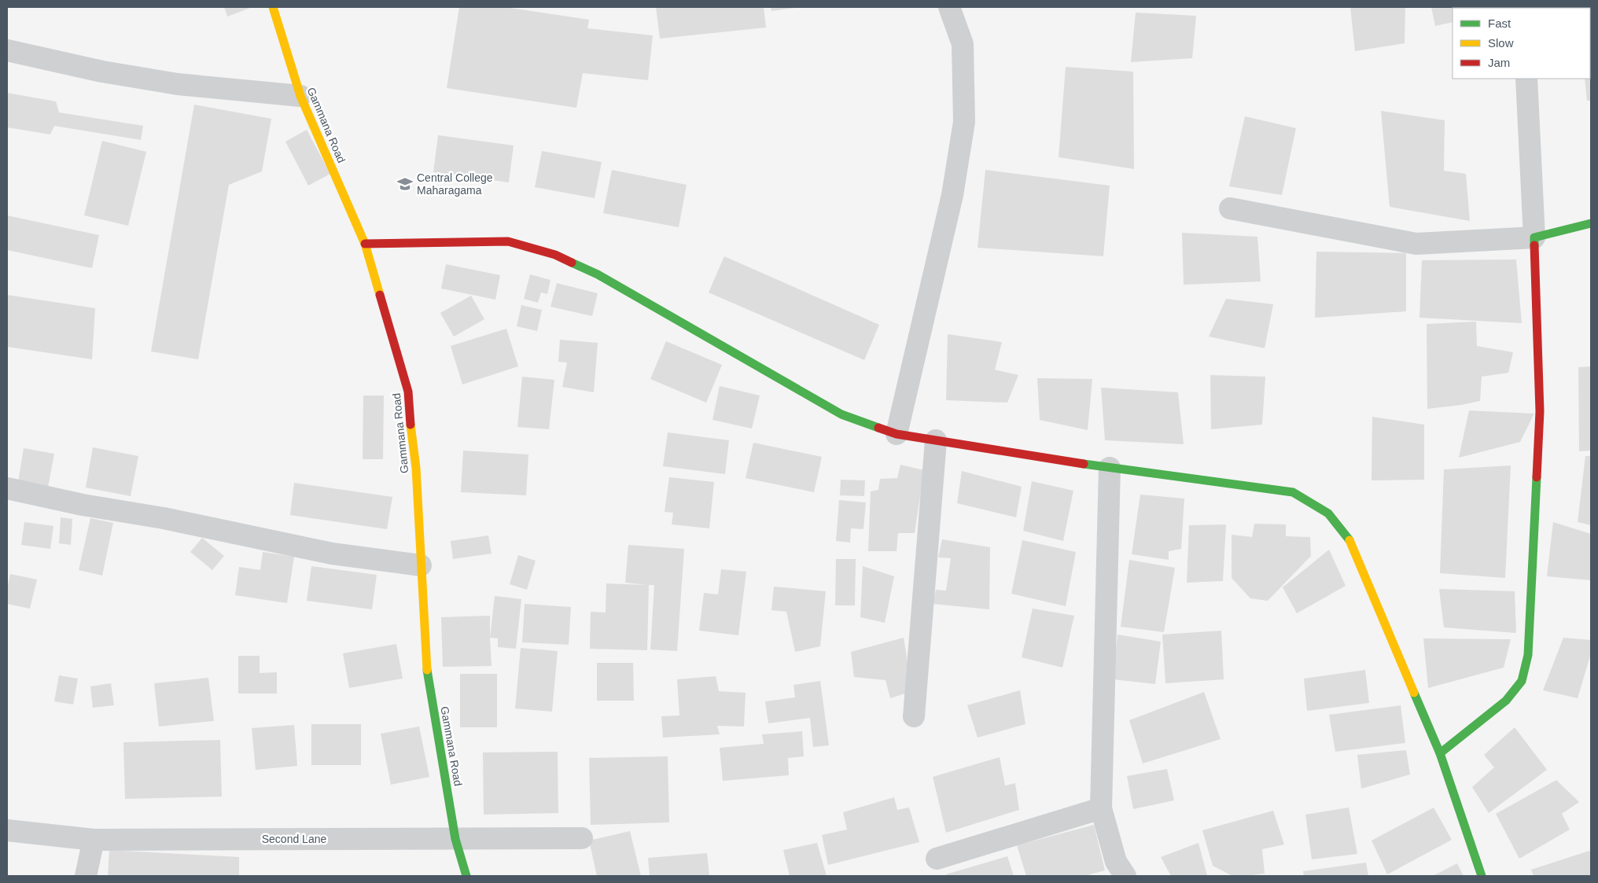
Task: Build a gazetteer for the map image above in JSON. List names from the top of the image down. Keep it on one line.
{"streets":{"street":["Gammana Road","Second Lane"]},"crossings":[["Gammana Road","Second Lane"]],"places":{"school or university":["Central College Maharagama"]},"legend":["Fast","Slow","Jam"]}
